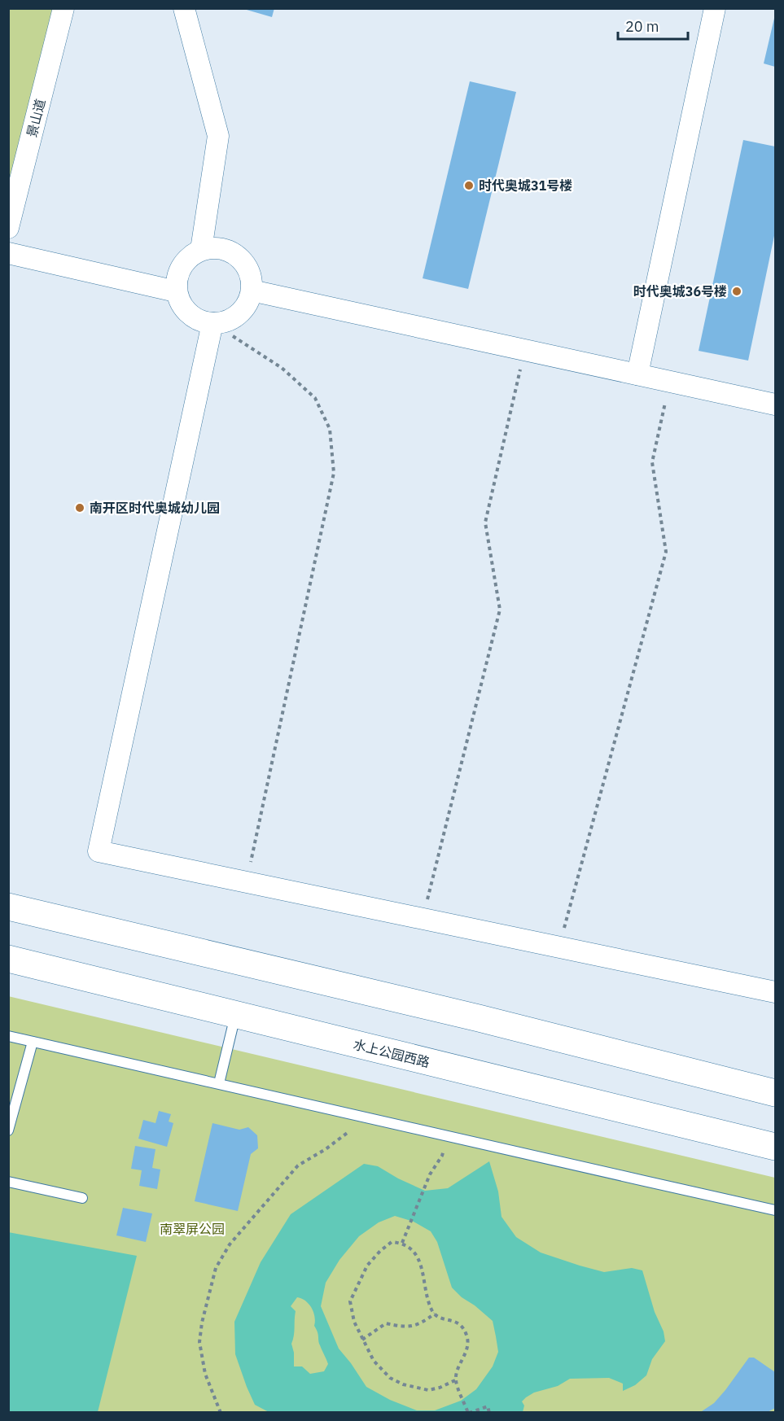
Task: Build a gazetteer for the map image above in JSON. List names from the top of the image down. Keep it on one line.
{"streets":{"main road":["水上公园西路"],"street":["景山道"]},"parks":["南翠屏公园"],"places":["时代奥城31号楼","时代奥城36号楼","南开区时代奥城幼儿园"],"scale_bar":"20 m"}
